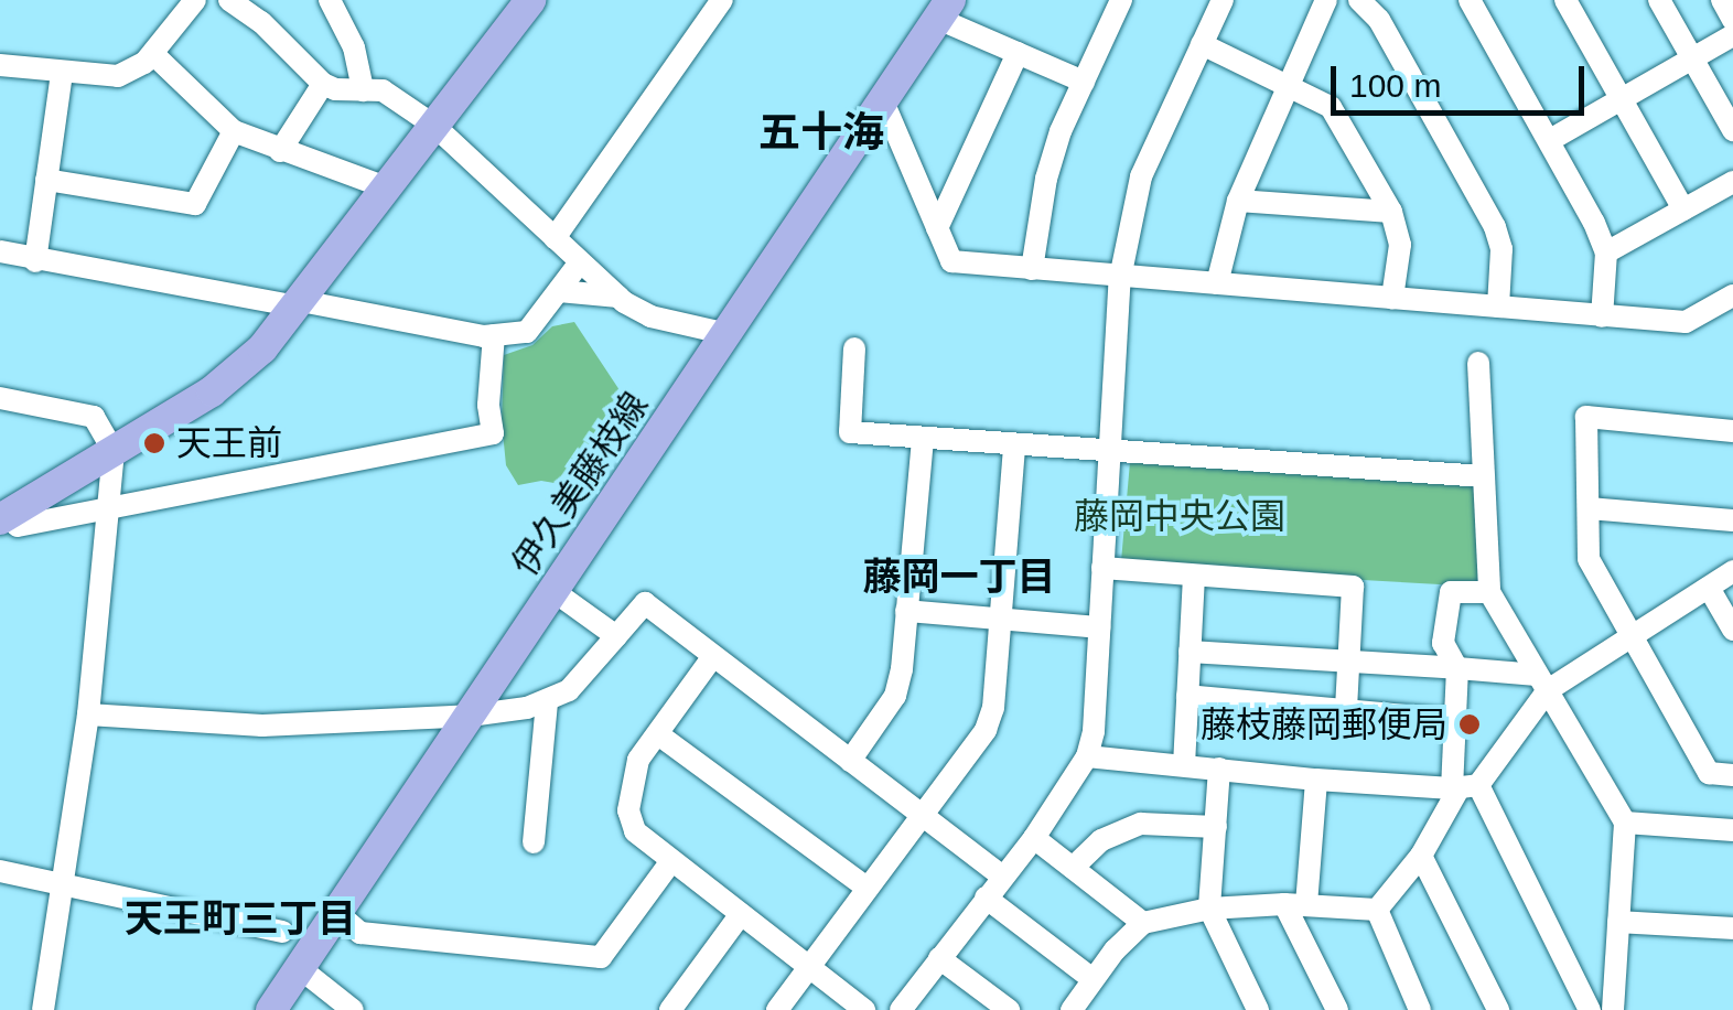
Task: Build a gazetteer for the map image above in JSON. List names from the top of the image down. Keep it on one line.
{"streets":{"main road":["伊久美藤枝線"]},"districts":["五十海","藤岡一丁目","天王町三丁目"],"parks":["藤岡中央公園"],"places":["天王前","藤枝藤岡郵便局"],"scale_bar":"100 m"}
